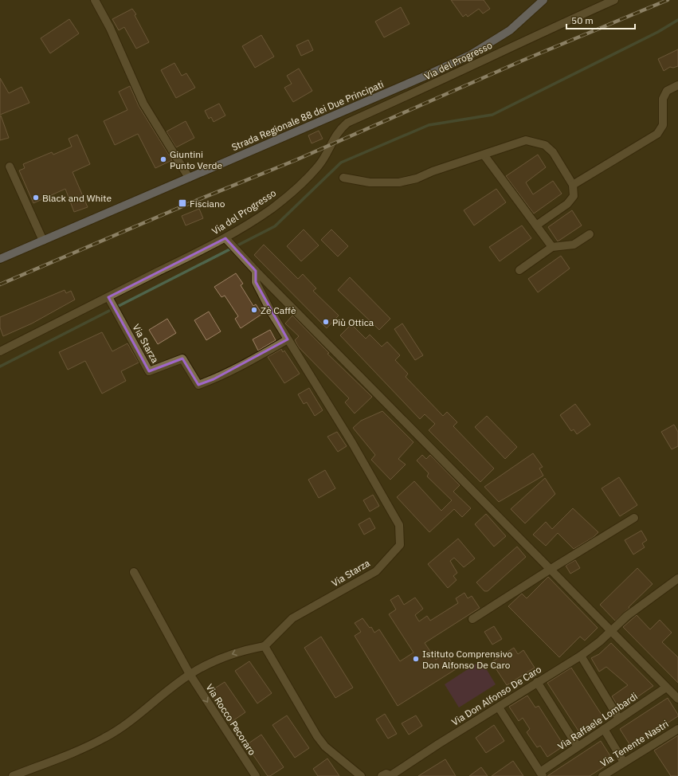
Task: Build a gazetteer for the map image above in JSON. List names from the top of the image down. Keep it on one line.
{"streets":{"main road":["Strada Regionale 88 dei Due Principati"],"street":["Via del Progresso","Via Starza","Via Don Alfonso De Caro","Via Rocco Pecoraro","Via Raffaele Lombardi","Via Tenente Nastri"]},"crossings":[["Via del Progresso","Via Starza"]],"one_way":["Via Rocco Pecoraro"],"places":{"other":["Giuntini Punto Verde","Black and White","Zè Caffè","Più Ottica","Istituto Comprensivo Don Alfonso De Caro"],"transit":["Fisciano"]},"scale_bar":"50 m"}
